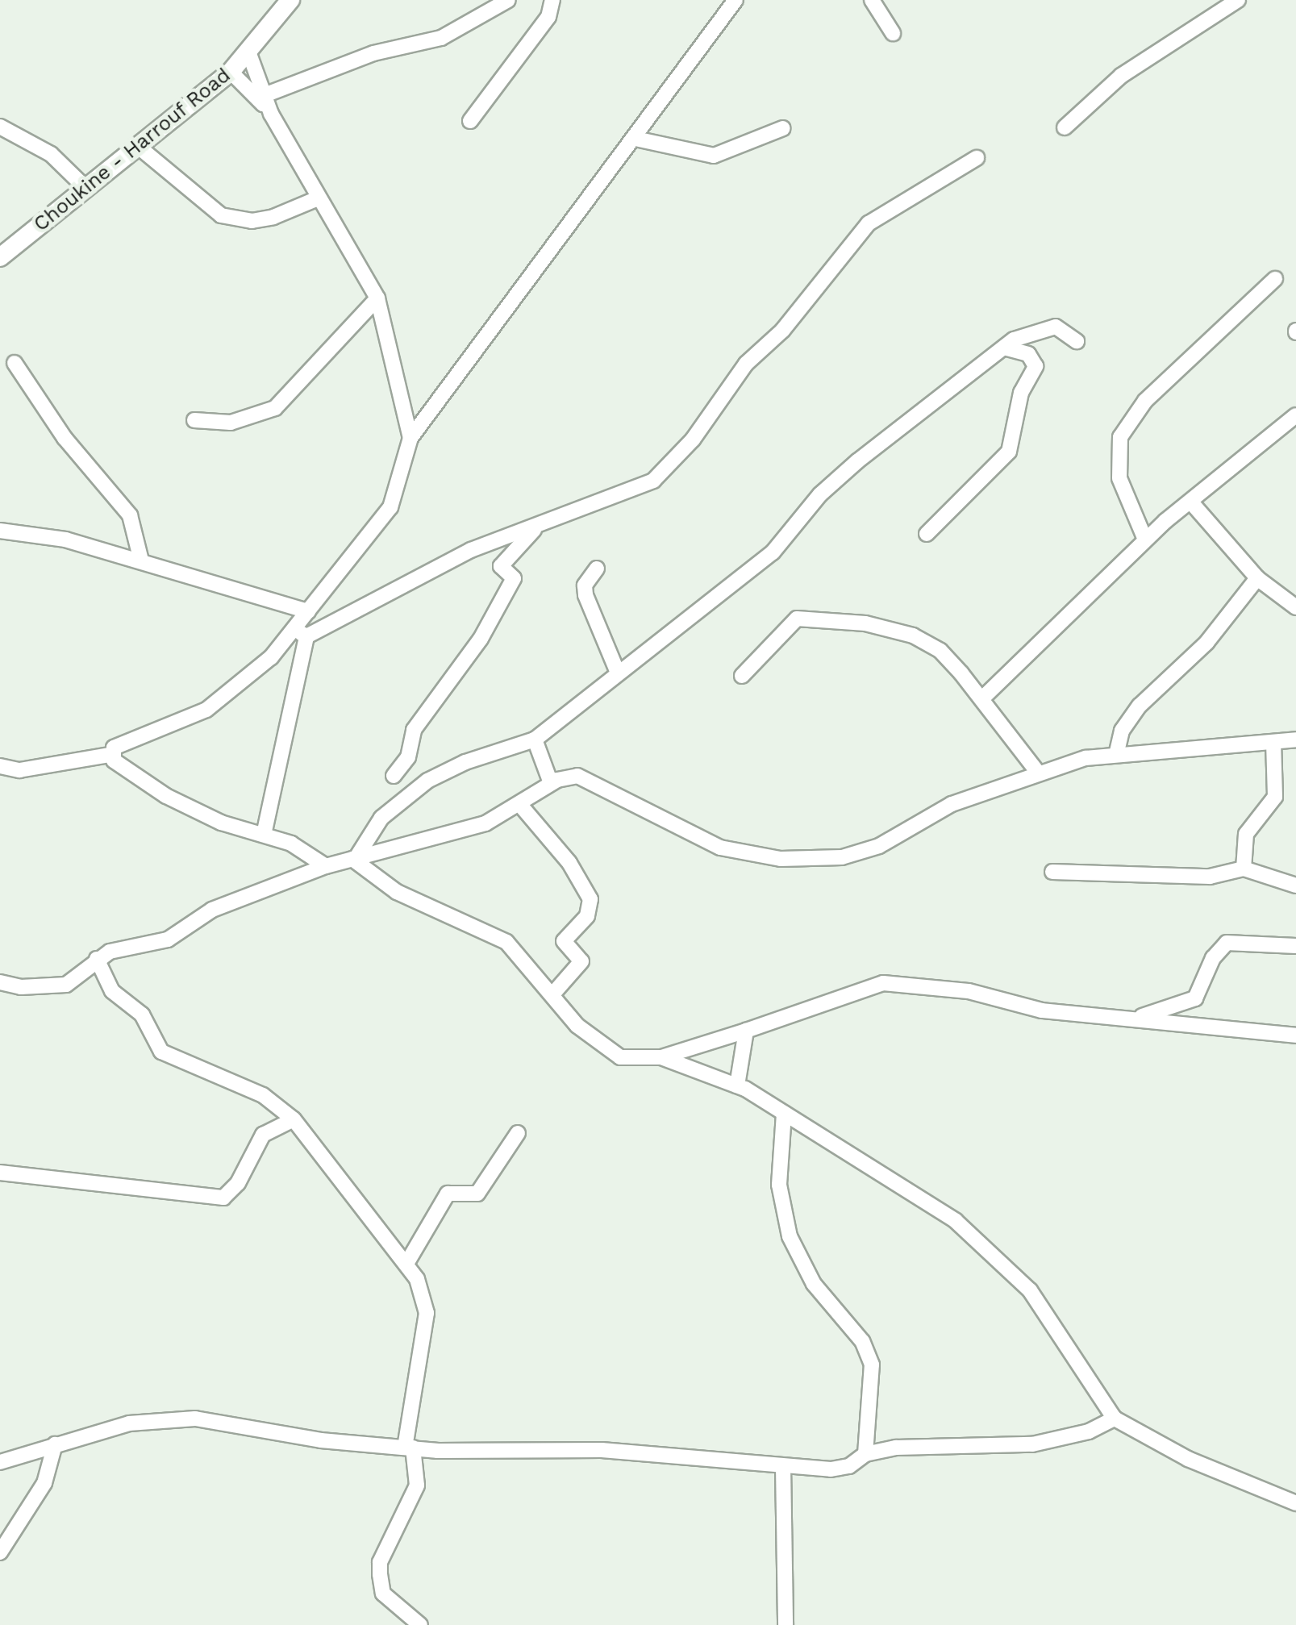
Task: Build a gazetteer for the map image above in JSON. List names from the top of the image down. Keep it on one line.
{"streets":{"main road":["Choukine - Harrouf Road"]}}
